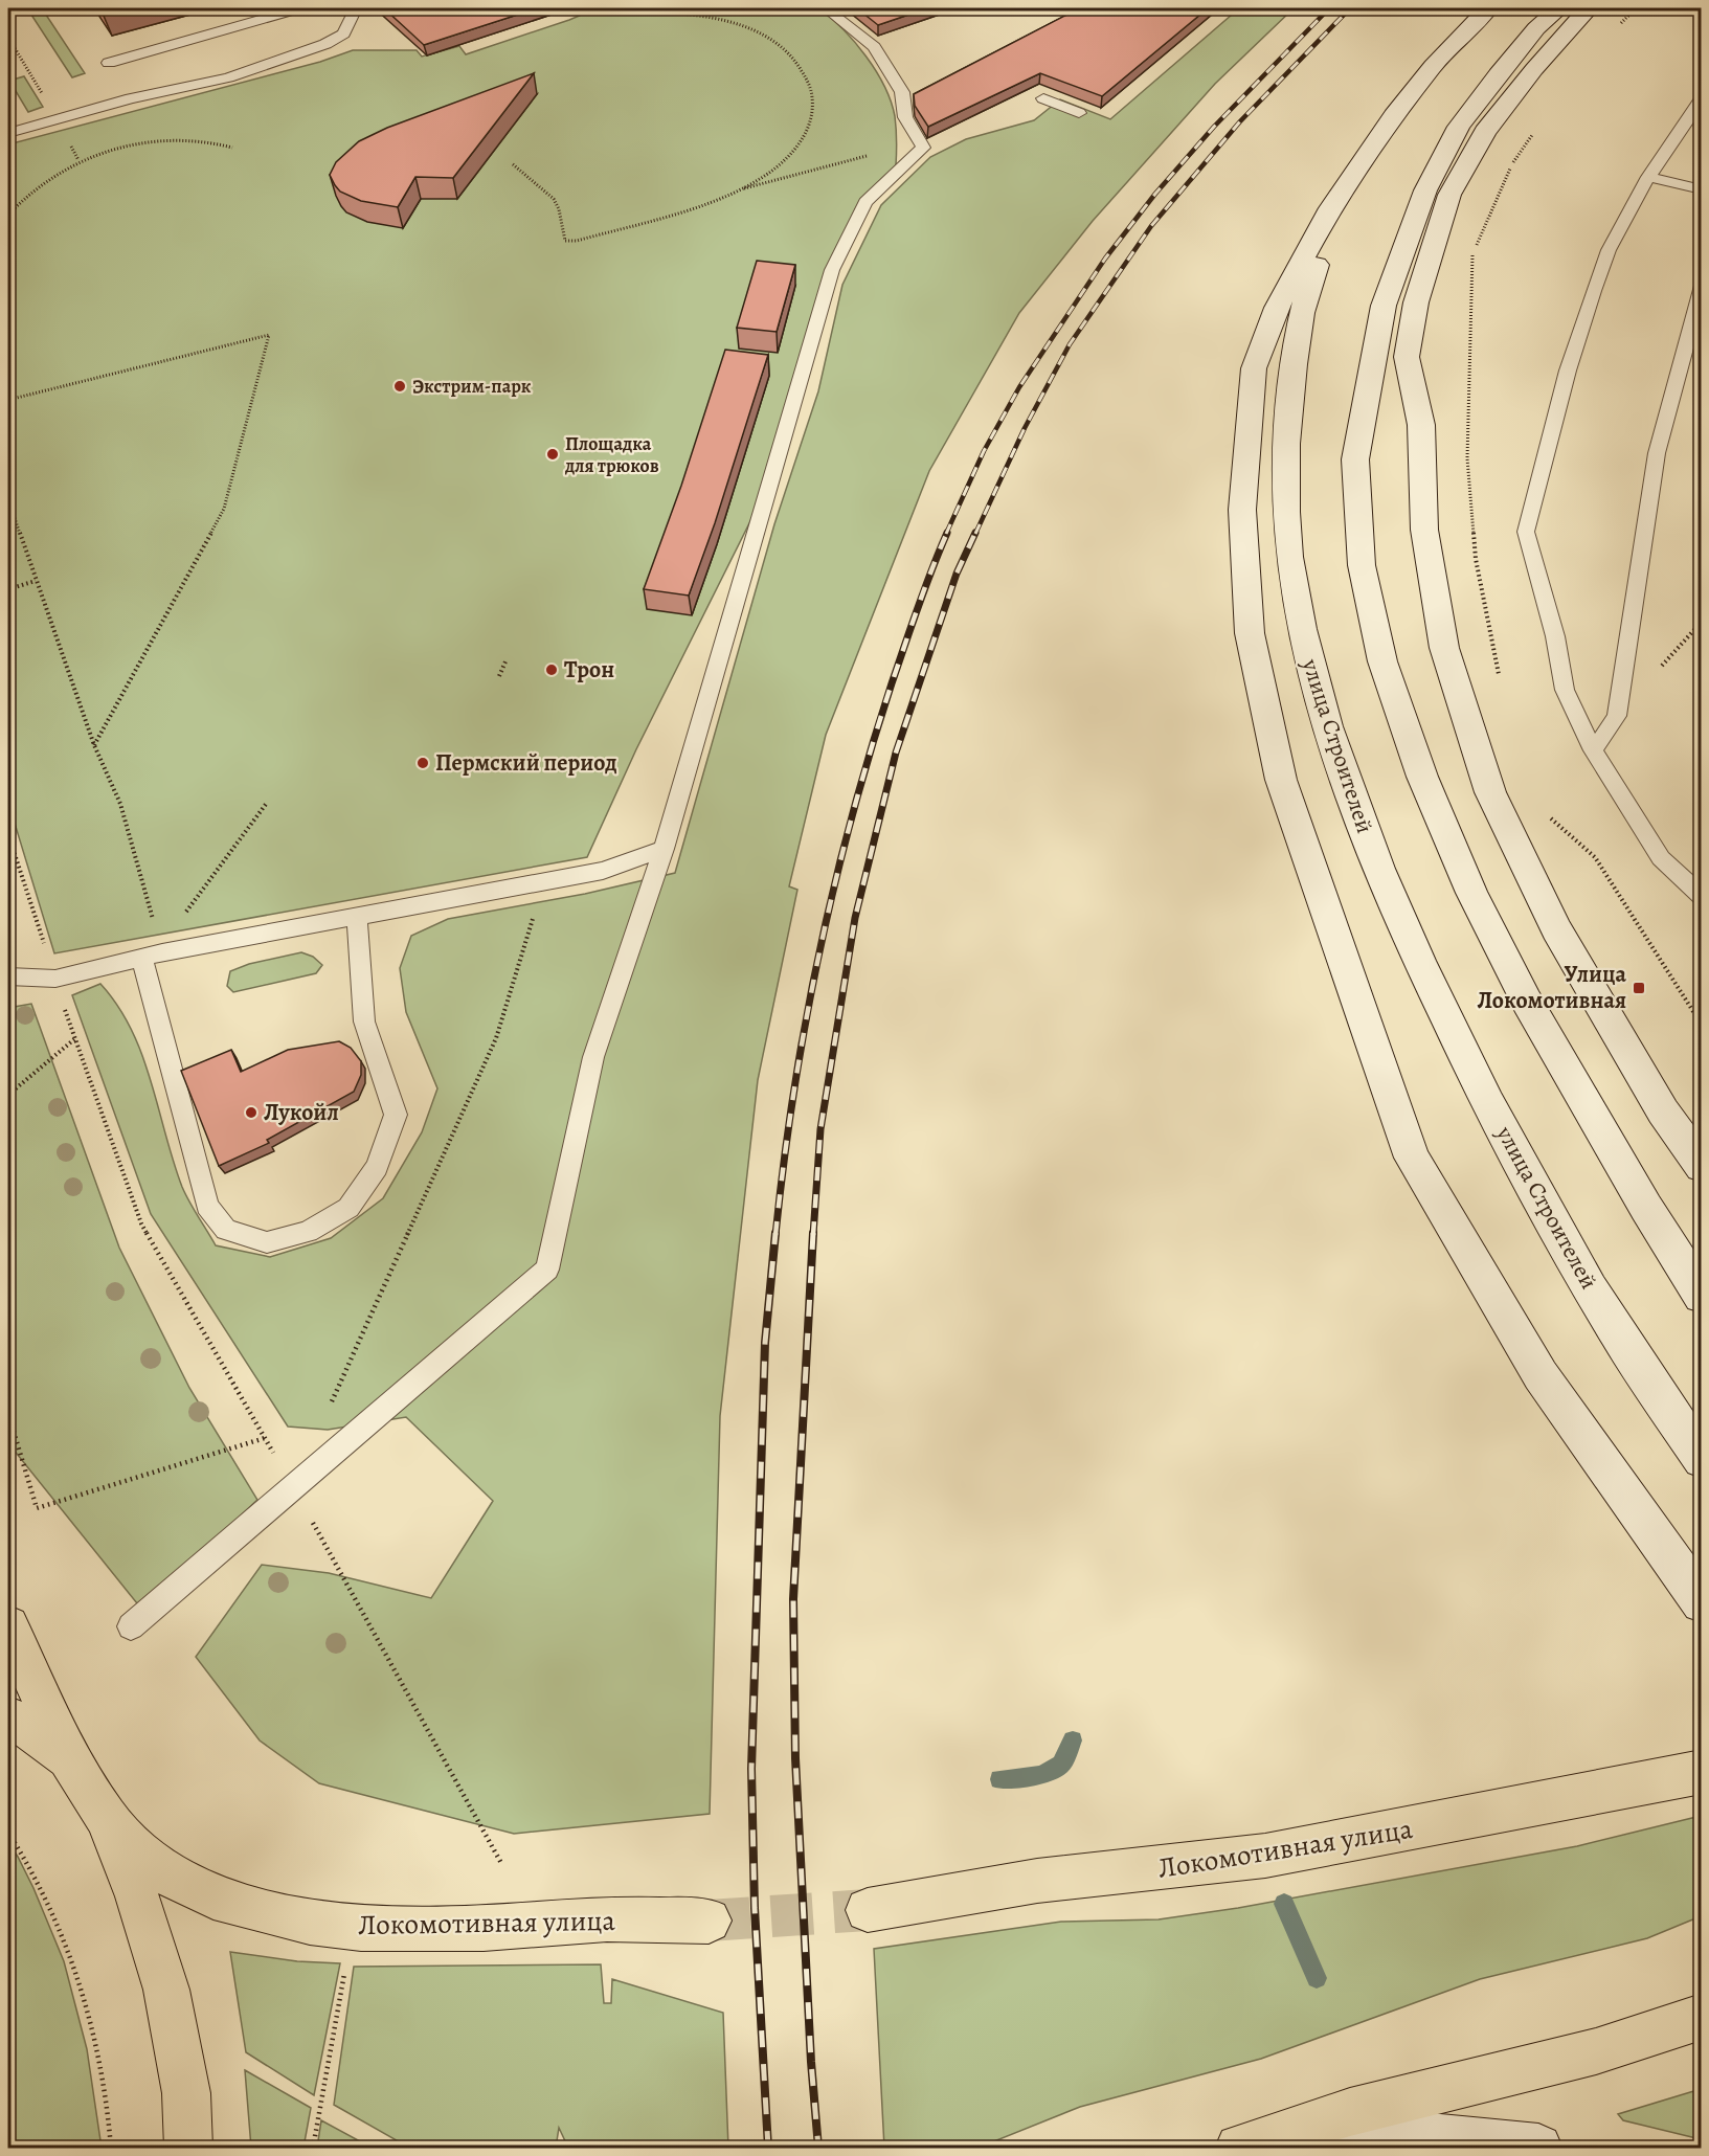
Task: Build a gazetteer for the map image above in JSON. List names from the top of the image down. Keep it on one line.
{"streets":{"main road":["улица Строителей","Локомотивная улица"]},"places":{"other":["Экстрим-парк","Площадка для трюков","Трон","Пермский период","Лукойл"],"transit":["Улица Локомотивная"]}}
